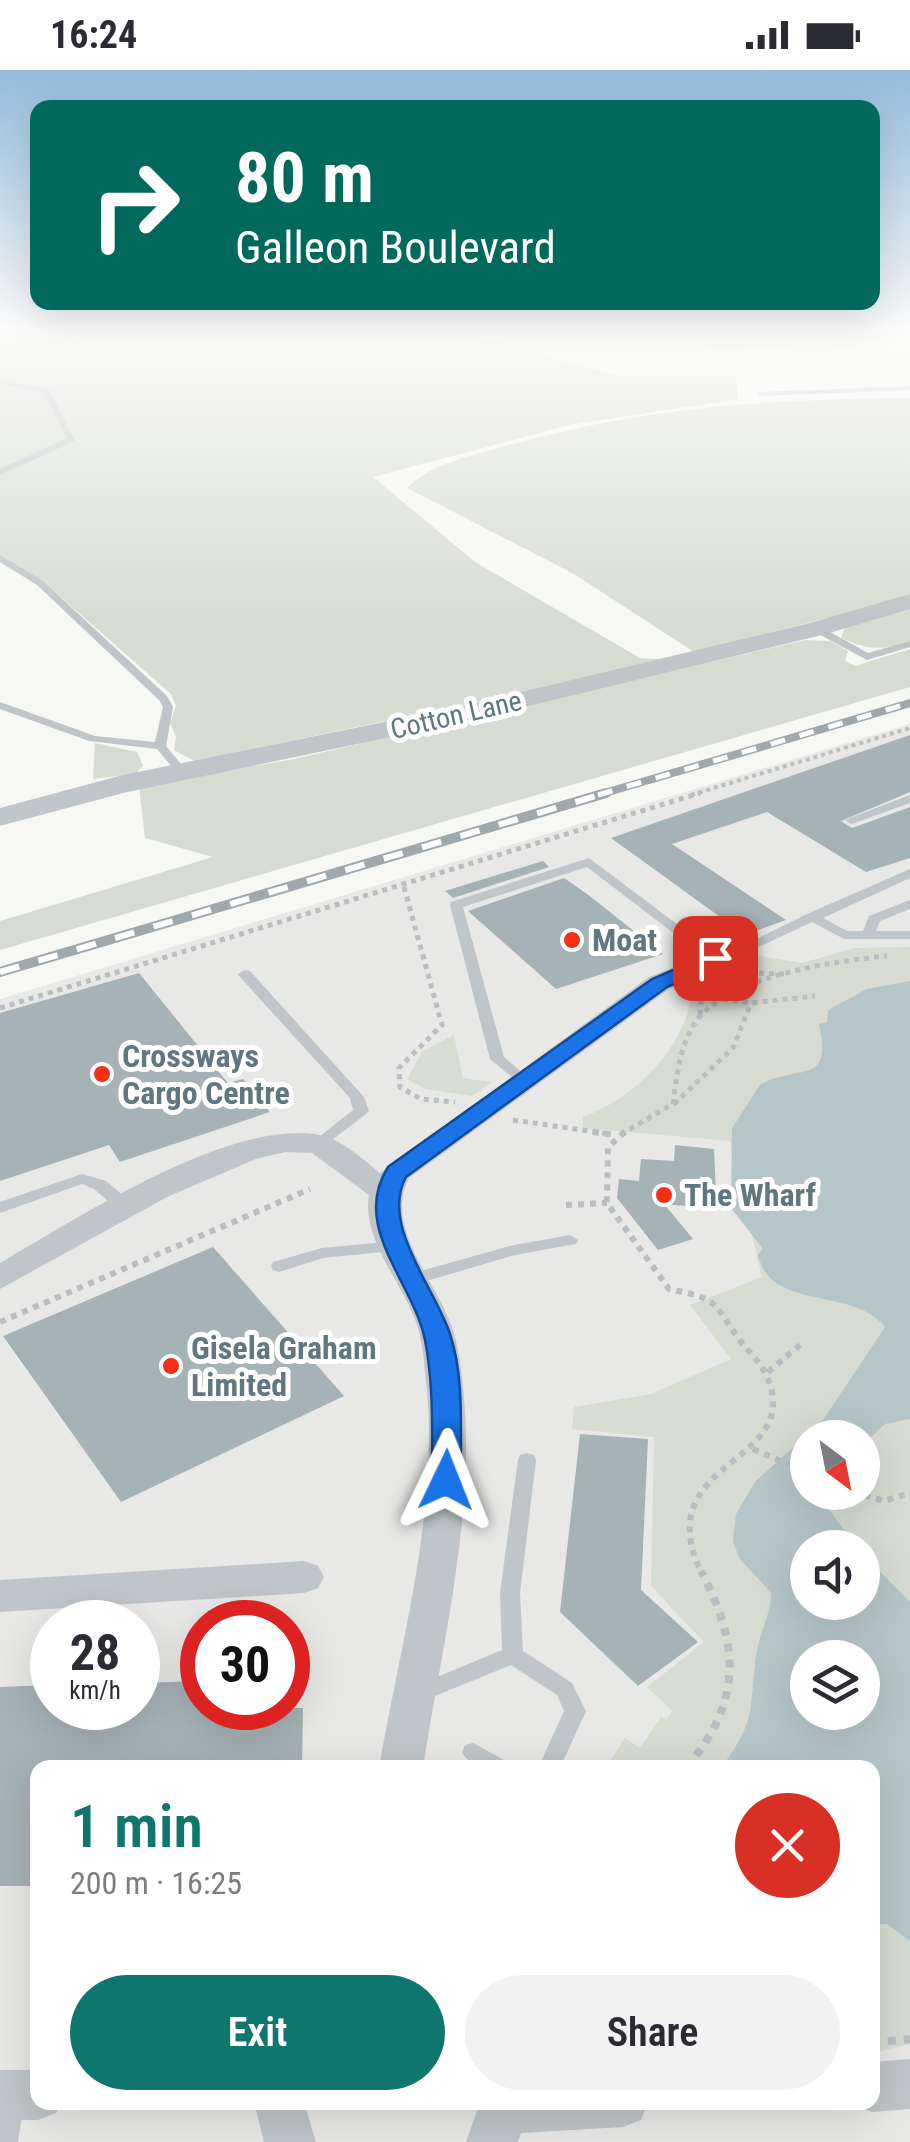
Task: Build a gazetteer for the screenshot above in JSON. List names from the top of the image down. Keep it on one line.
{"streets":{"street":["Cotton Lane"]},"places":["Moat","Crossways Cargo Centre","The Wharf","Gisela Graham Limited"],"north":"bottom right","page":{"status":"16:24","turn":["80 m","Galleon Boulevard"],"speed":"28 km/h","limit":"30","heading":["1 min","200 m · 16:25"],"buttons":["Exit","Share"]}}
